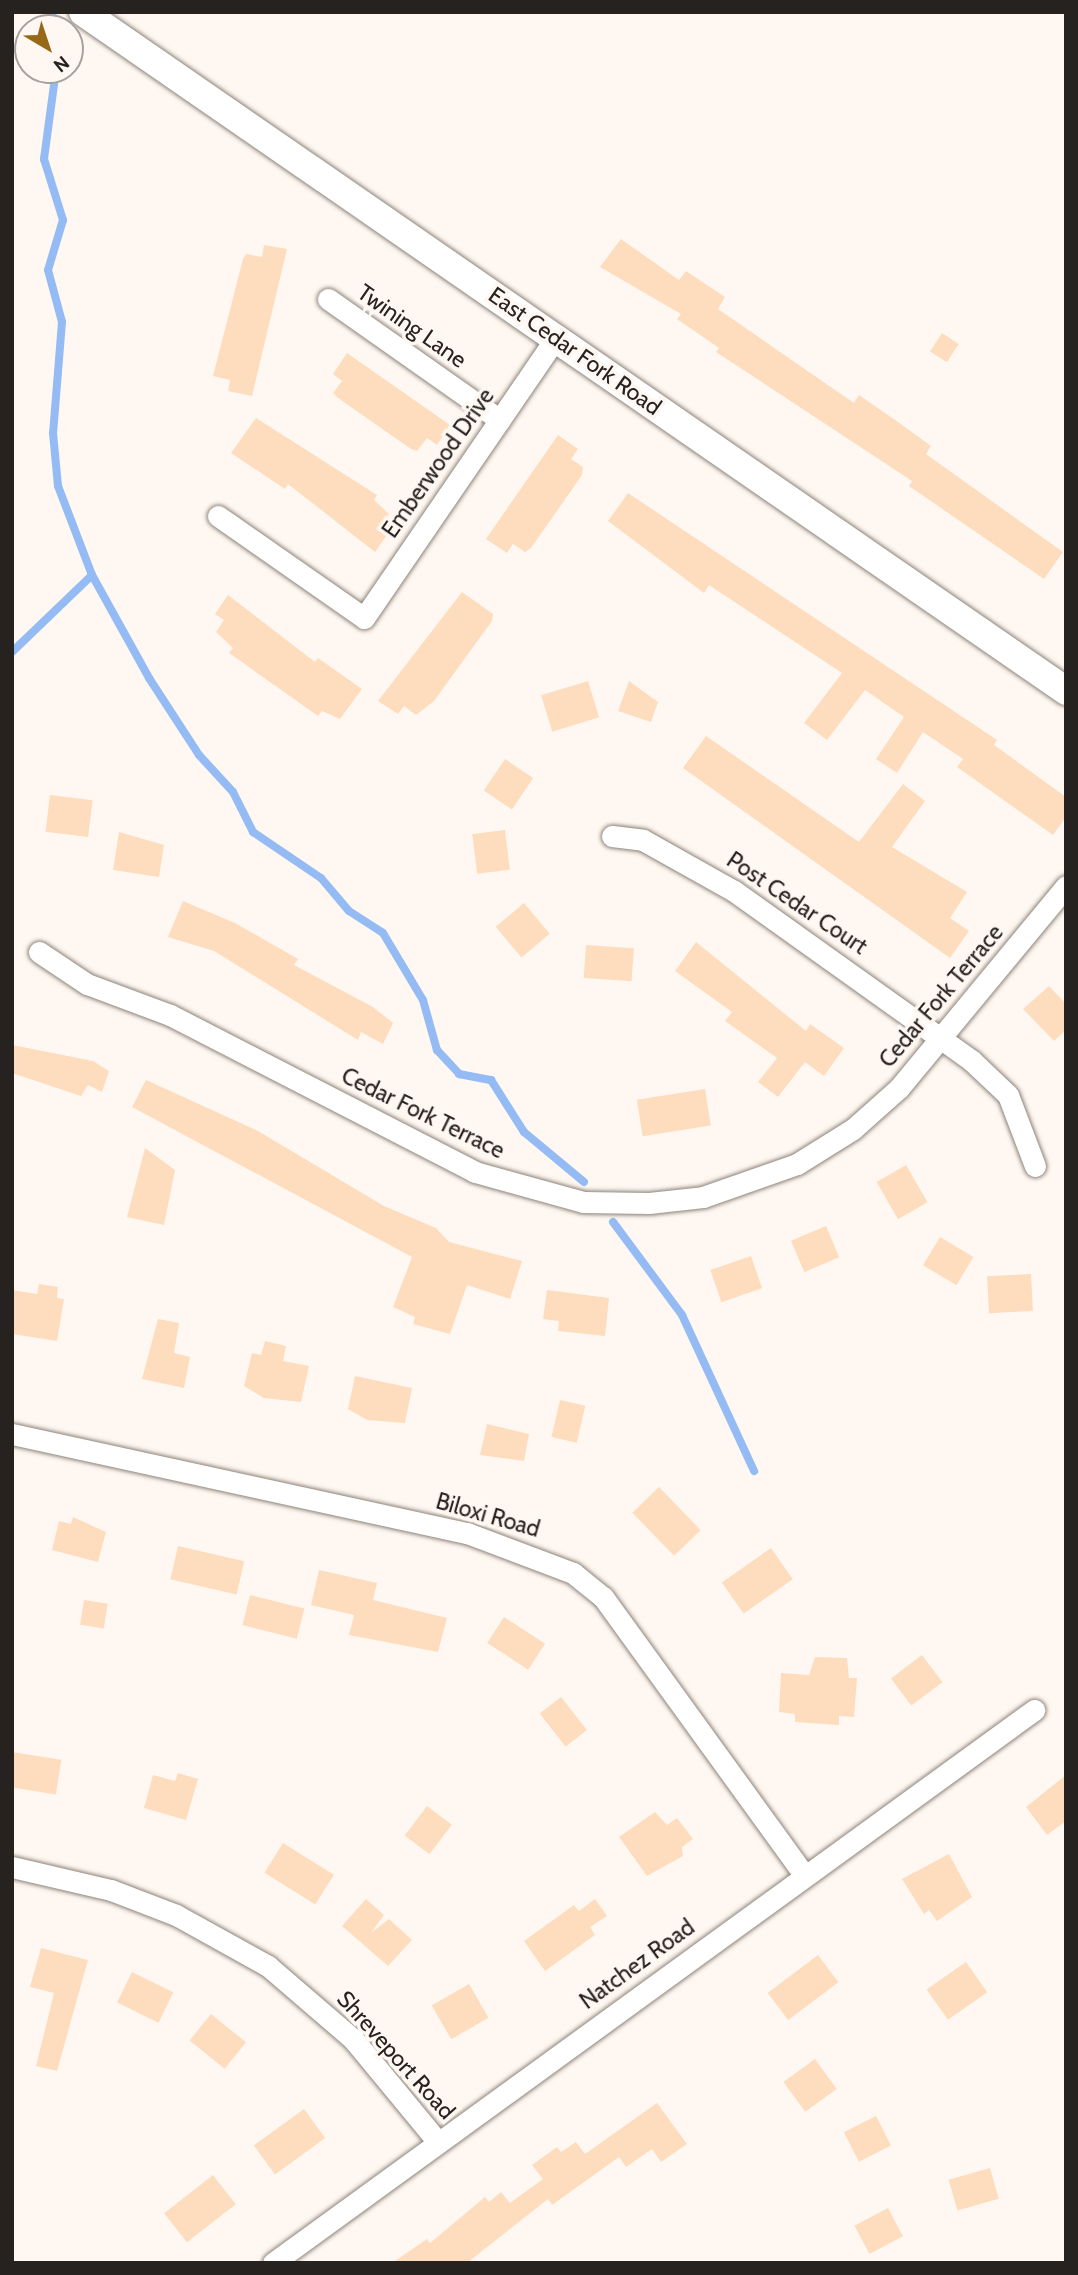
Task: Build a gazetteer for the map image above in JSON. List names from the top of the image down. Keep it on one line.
{"streets":{"street":["Twining Lane","East Cedar Fork Road","Emberwood Drive","Post Cedar Court","Cedar Fork Terrace","Biloxi Road","Natchez Road","Shreveport Road"]},"crossings":[["Twining Lane","Emberwood Drive"],["East Cedar Fork Road","Emberwood Drive"],["Post Cedar Court","Cedar Fork Terrace"],["Biloxi Road","Natchez Road"],["Natchez Road","Shreveport Road"]],"north":"bottom right"}
